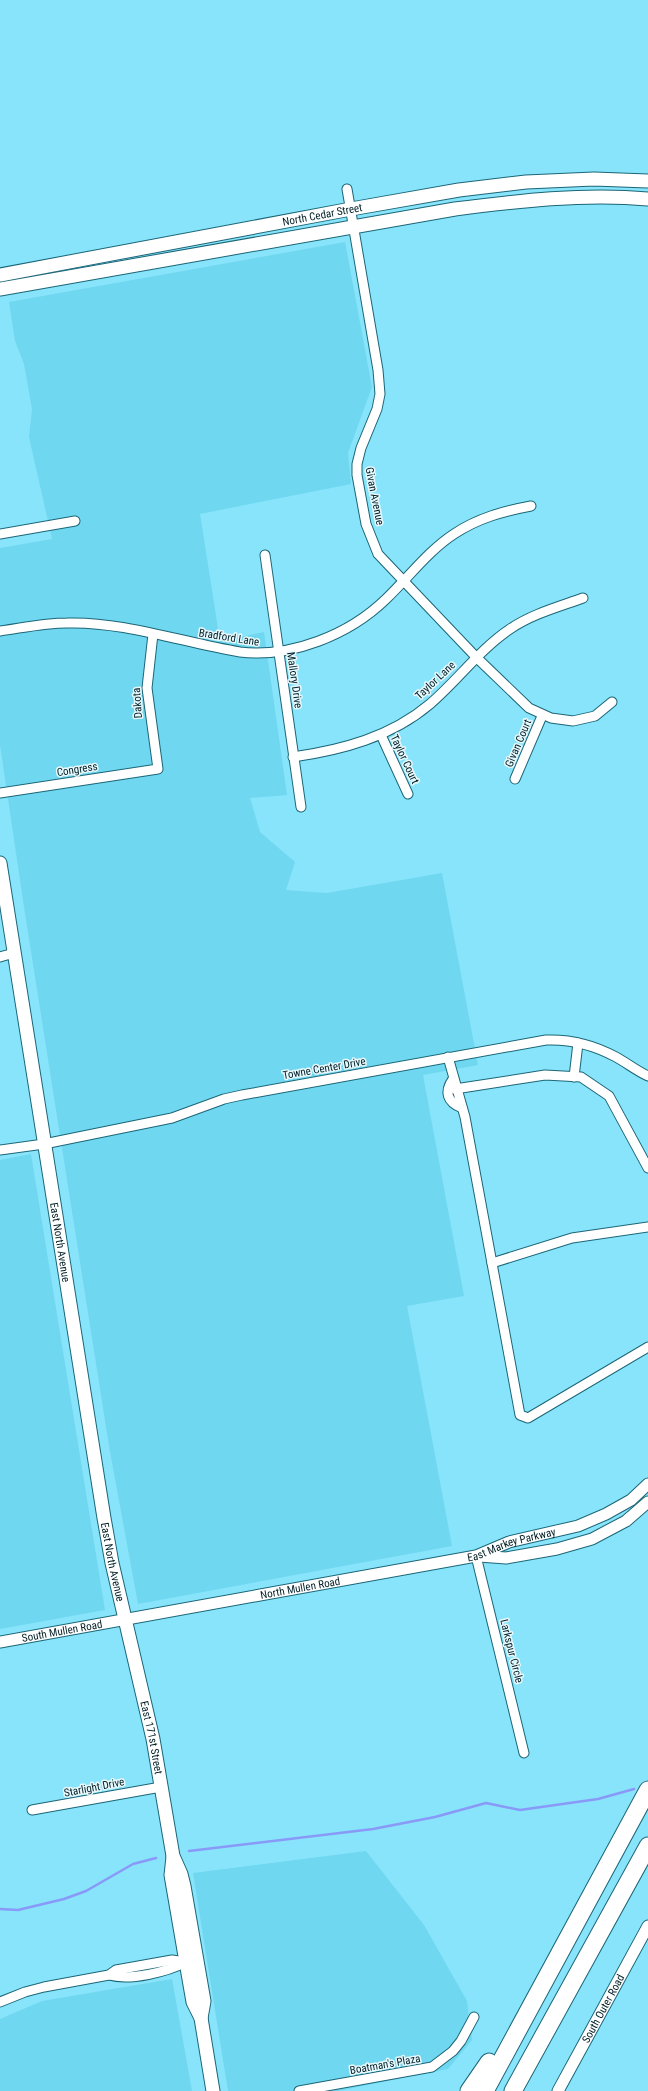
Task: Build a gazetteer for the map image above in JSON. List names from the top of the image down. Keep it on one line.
{"streets":{"main road":["North Cedar Street","East North Avenue","East 171st Street"],"street":["Givan Avenue","Bradford Lane","Mallory Drive","Taylor Lane","Dakota","Givan Court","Taylor Court","Congress","Towne Center Drive","East Markey Parkway","North Mullen Road","South Mullen Road","Larkspur Circle","Starlight Drive","South Outer Road","Boatman's Plaza"]},"crossings":[["North Cedar Street","Givan Avenue"],["Givan Avenue","Bradford Lane"],["Givan Avenue","Taylor Lane"],["Givan Avenue","Givan Court"],["Bradford Lane","Mallory Drive"],["Bradford Lane","Dakota"],["Mallory Drive","Taylor Lane"],["Taylor Lane","Taylor Court"],["Dakota","Congress"],["Towne Center Drive","East North Avenue"],["East North Avenue","North Mullen Road"],["East North Avenue","South Mullen Road"],["East North Avenue","East 171st Street"],["East Markey Parkway","North Mullen Road"],["East Markey Parkway","Larkspur Circle"],["North Mullen Road","South Mullen Road"],["North Mullen Road","Larkspur Circle"],["North Mullen Road","East 171st Street"],["South Mullen Road","East 171st Street"],["East 171st Street","Starlight Drive"]]}
